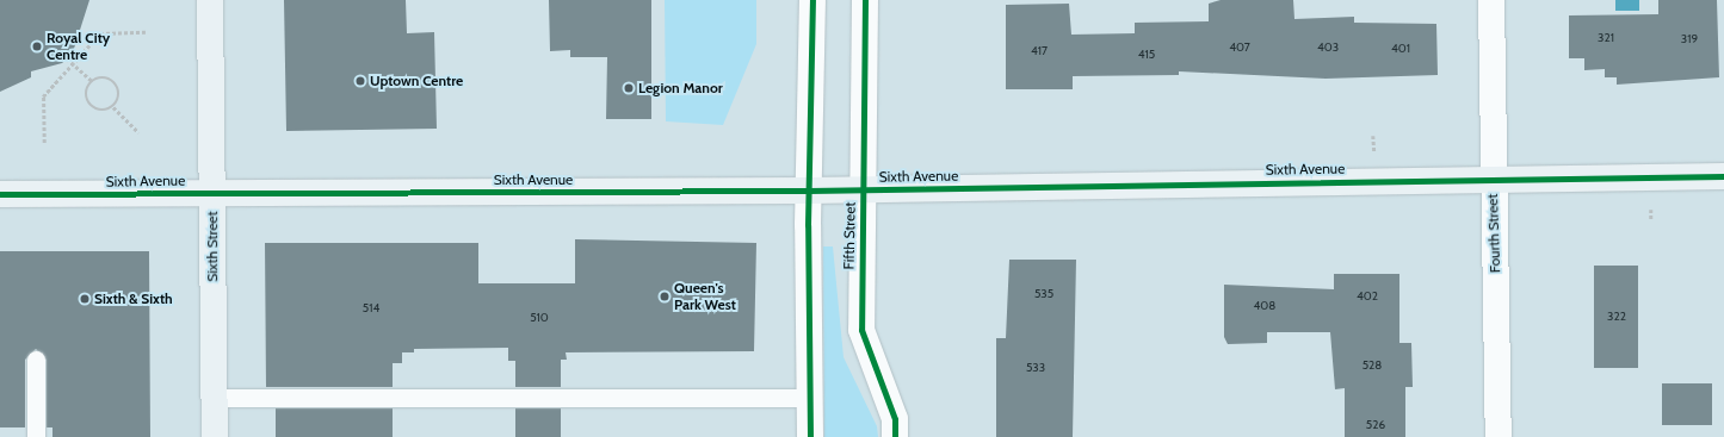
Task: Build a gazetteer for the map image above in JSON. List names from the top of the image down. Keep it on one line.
{"streets":{"street":["Sixth Avenue","Fourth Street","Fifth Street","Sixth Street"]},"crossings":[["Sixth Avenue","Fourth Street"],["Sixth Avenue","Fifth Street"],["Sixth Avenue","Sixth Street"]],"places":["Royal City Centre","Uptown Centre","Legion Manor","Queen's Park West","Sixth & Sixth"],"house_numbers":["321","319","407","403","401","417","415","535","402","408","514","322","510","528","533","526"]}
